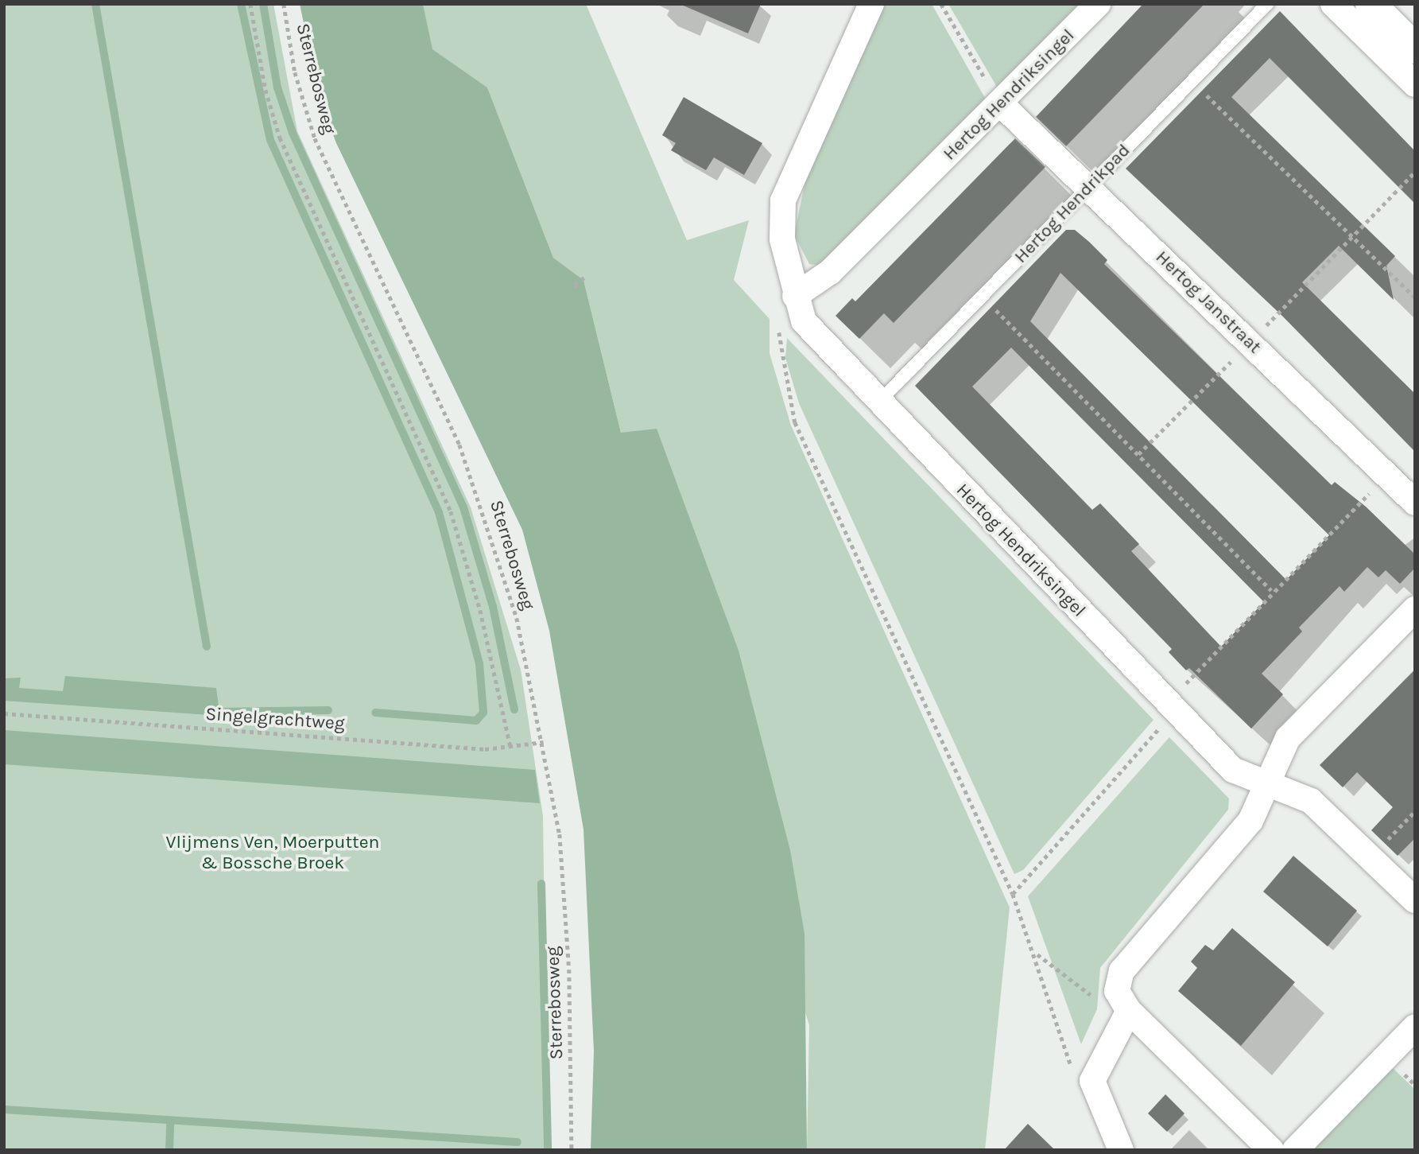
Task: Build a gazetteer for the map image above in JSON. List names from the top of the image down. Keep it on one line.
{"streets":{"street":["Hertog Hendriksingel","Hertog Janstraat"],"lane":["Hertog Hendrikpad"],"path":["Sterrebosweg","Singelgrachtweg"]},"crossings":[["Sterrebosweg","Singelgrachtweg"],["Hertog Hendriksingel","Hertog Hendrikpad"],["Hertog Hendriksingel","Hertog Janstraat"],["Hertog Hendrikpad","Hertog Janstraat"]],"parks":["Vlijmens Ven, Moerputten & Bossche Broek"]}
